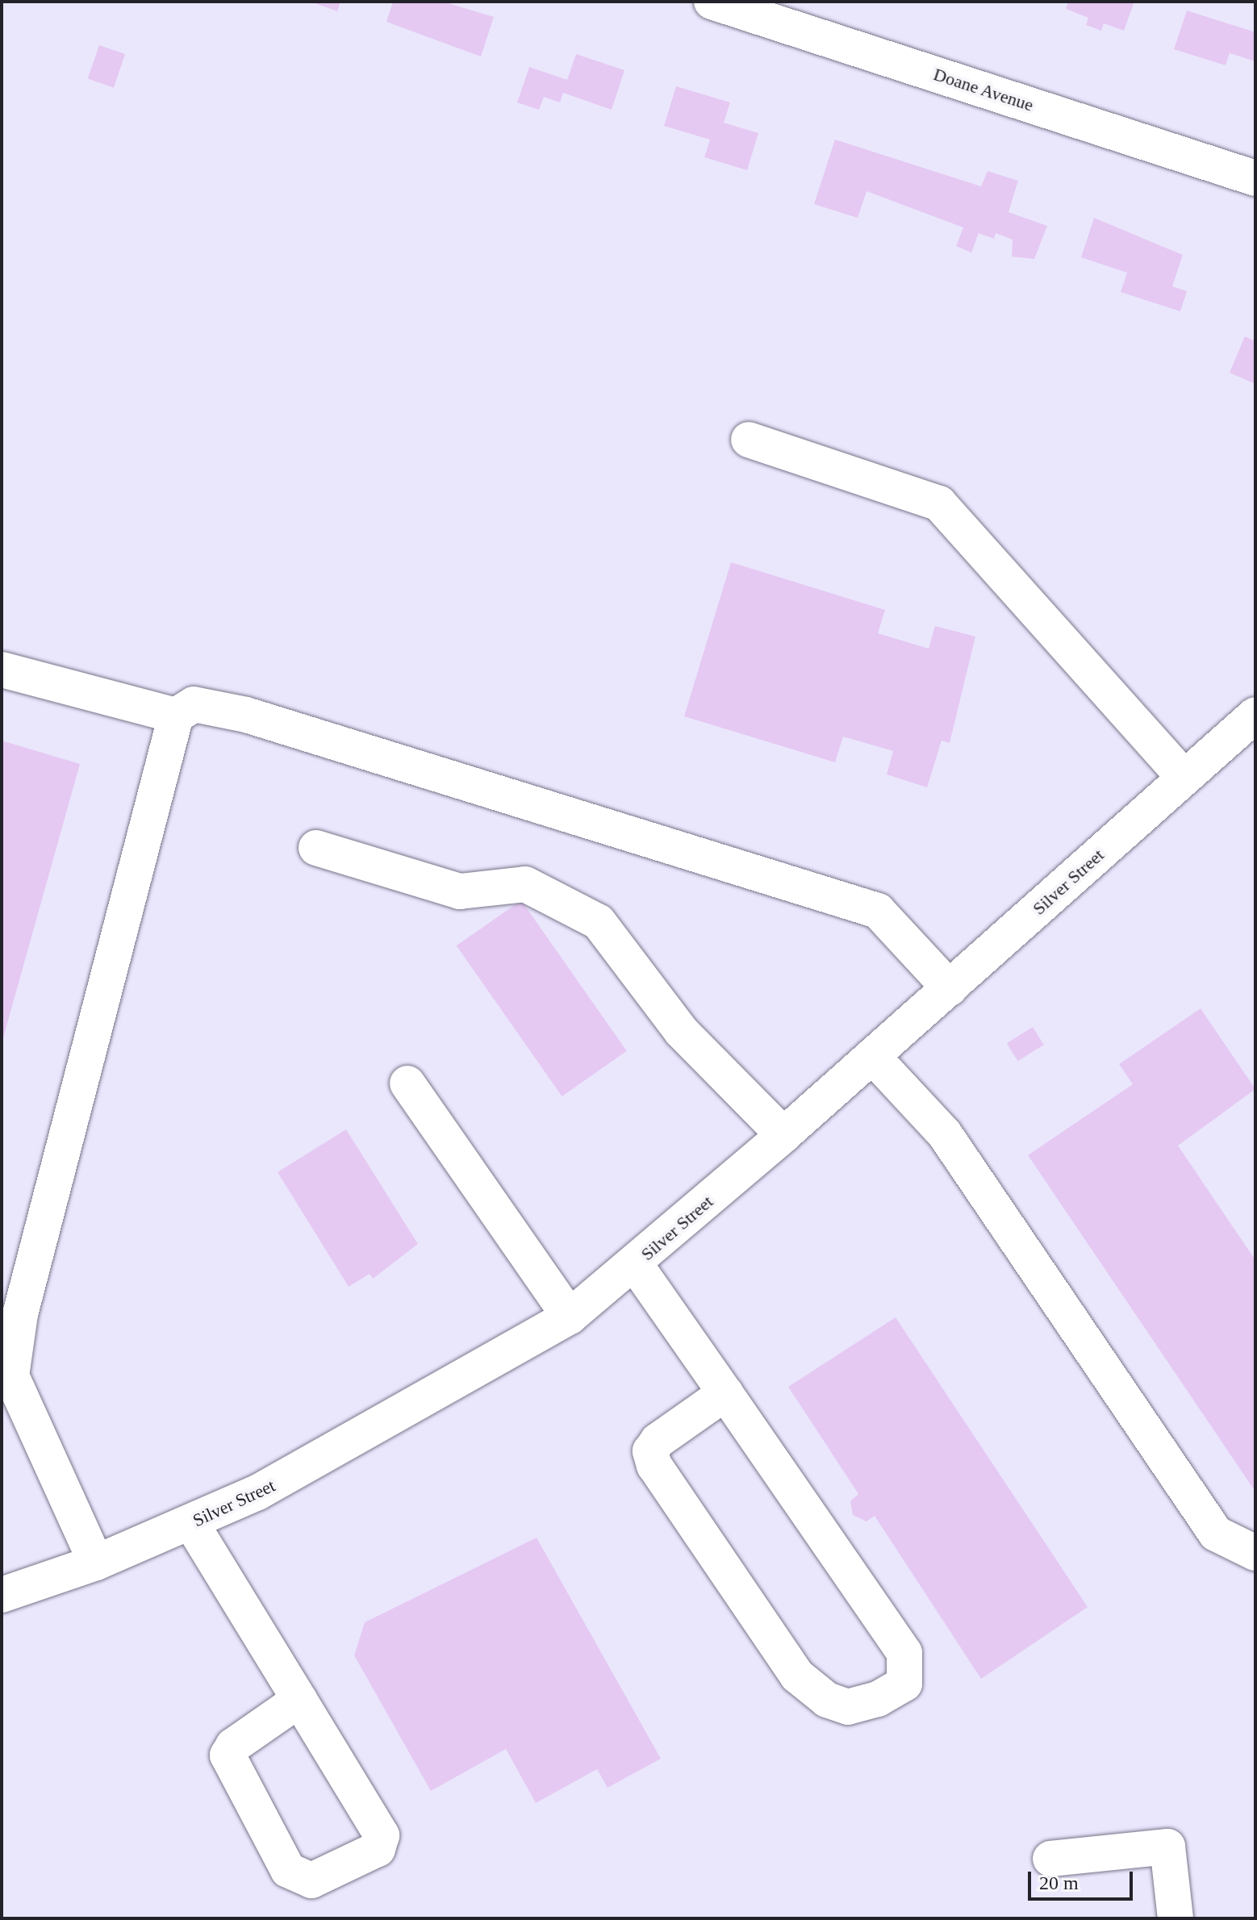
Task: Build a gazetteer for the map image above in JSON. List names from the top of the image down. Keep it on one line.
{"streets":{"street":["Doane Avenue","Silver Street"]},"scale_bar":"20 m"}
